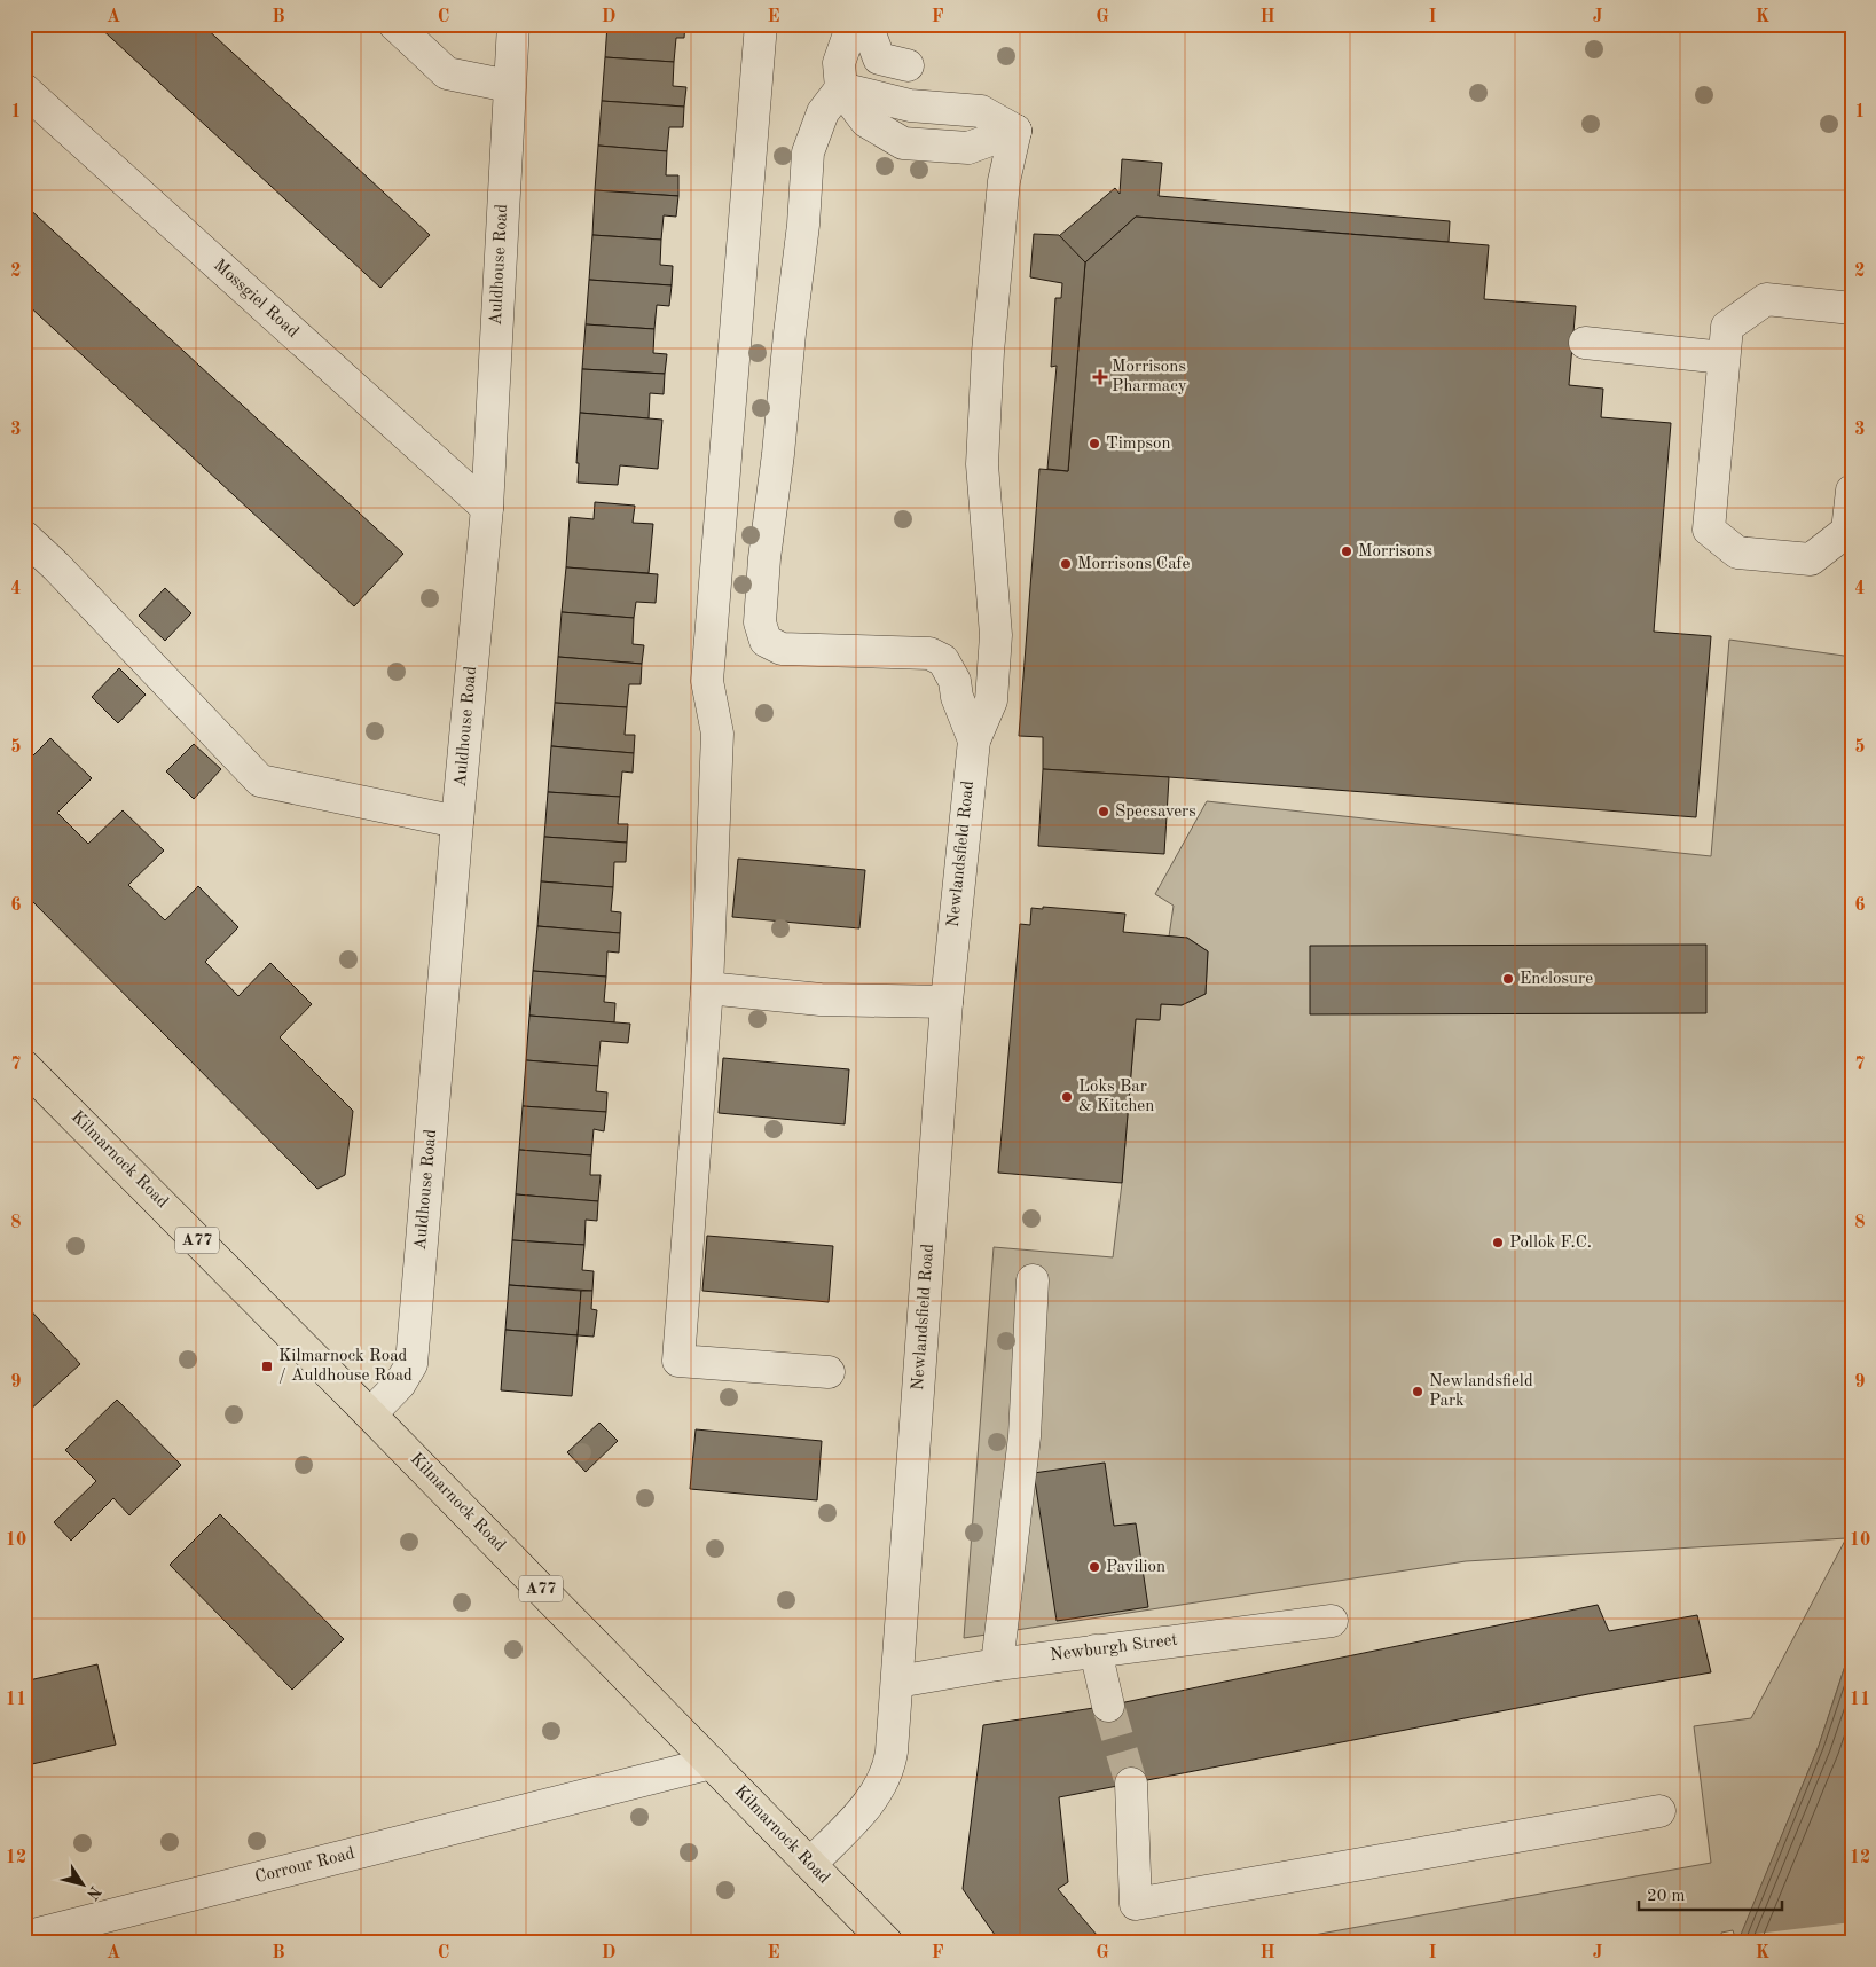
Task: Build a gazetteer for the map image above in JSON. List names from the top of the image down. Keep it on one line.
{"streets":{"main road":["Kilmarnock Road","A77"],"street":["Auldhouse Road","Mossgiel Road","Newlandsfield Road","Newburgh Street","Corrour Road"]},"crossings":[["Auldhouse Road","Mossgiel Road"],["Auldhouse Road","Kilmarnock Road"],["Newlandsfield Road","Kilmarnock Road"],["Newlandsfield Road","Newburgh Street"],["Kilmarnock Road","Corrour Road"]],"places":{"health":["Morrisons Pharmacy"],"other":["Timpson","Morrisons","Morrisons Cafe","Specsavers","Enclosure","Loks Bar & Kitchen","Pollok F.C.","Newlandsfield Park","Pavilion"],"transit":["Kilmarnock Road / Auldhouse Road"]},"scale_bar":"20 m","north":"bottom right","grid":{"columns":["A","B","C","D","E","F","G","H","I","J","K"],"rows":["1","2","3","4","5","6","7","8","9","10","11","12"]}}
